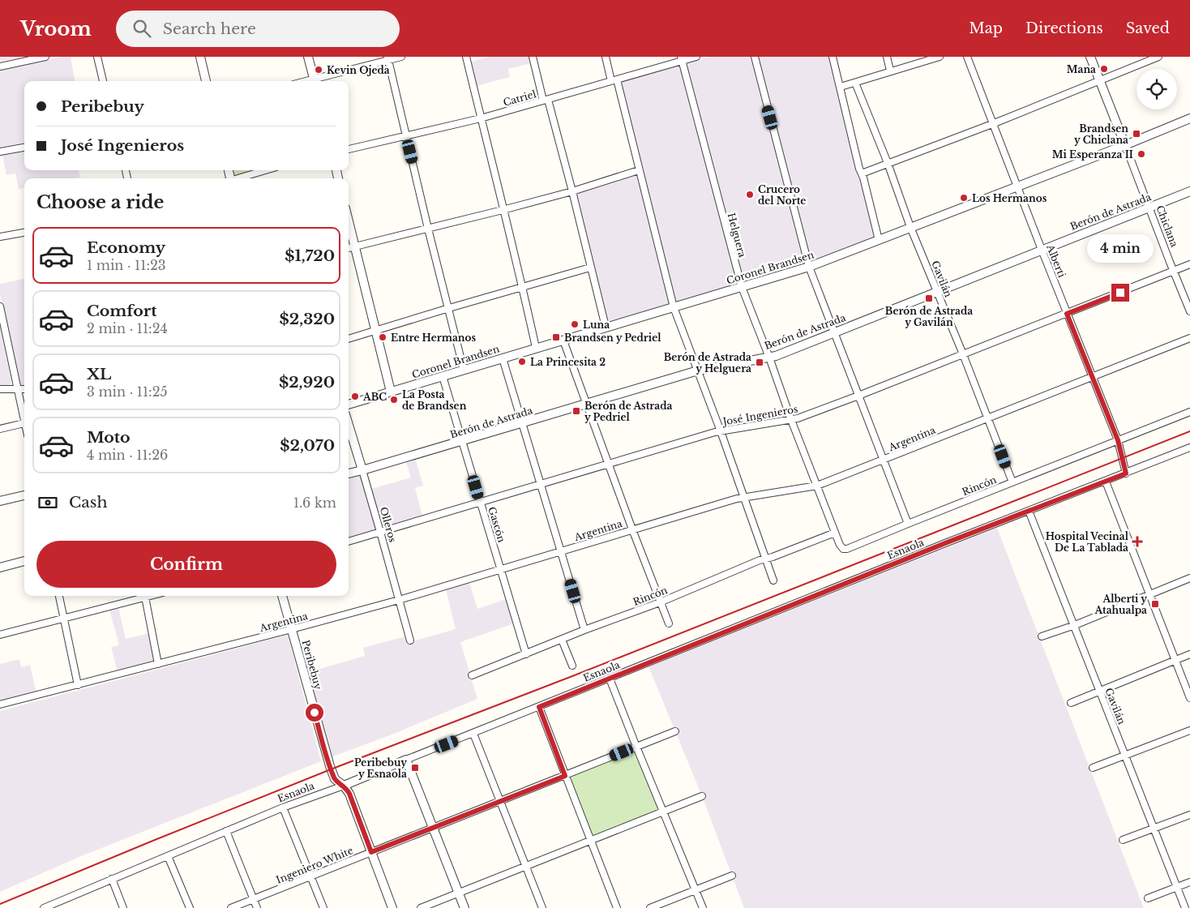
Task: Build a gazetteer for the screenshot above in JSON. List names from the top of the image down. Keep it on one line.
{"streets":{"street":["Catriel","Berón de Astrada","Chiclana","Helguera","Alberti","Coronel Brandsen","Gavilán","José Ingenieros","Argentina","Rincón","Olleros","Gascón","Esnaola","Peribebuy","Ingeniero White"]},"crossings":[["Catriel","Helguera"],["Berón de Astrada","Chiclana"],["Berón de Astrada","Helguera"],["Berón de Astrada","Alberti"],["Berón de Astrada","Gavilán"],["Berón de Astrada","Olleros"],["Berón de Astrada","Gascón"],["Chiclana","Coronel Brandsen"],["Chiclana","José Ingenieros"],["Helguera","Coronel Brandsen"],["Helguera","José Ingenieros"],["Helguera","Argentina"],["Helguera","Rincón"],["Alberti","Coronel Brandsen"],["Alberti","José Ingenieros"],["Alberti","Argentina"],["Alberti","Rincón"],["Alberti","Esnaola"],["Coronel Brandsen","Gavilán"],["Coronel Brandsen","Gascón"],["Gavilán","José Ingenieros"],["Gavilán","Argentina"],["Gavilán","Rincón"],["Gavilán","Esnaola"],["José Ingenieros","Olleros"],["José Ingenieros","Gascón"],["Argentina","Olleros"],["Argentina","Gascón"],["Argentina","Peribebuy"],["Rincón","Gascón"],["Esnaola","Peribebuy"],["Peribebuy","Ingeniero White"]],"places":{"other":["Mana","Kevin Ojeda","Mi Esperanza II","Crucero del Norte","Los Hermanos","Luna","Entre Hermanos","La Princesita 2","ABC","La Posta de Brandsen"],"transit":["Brandsen y Chiclana","Berón de Astrada y Gavilán","Brandsen y Pedriel","Berón de Astrada y Helguera","Berón de Astrada y Pedriel","Alberti y Atahualpa","Peribebuy y Esnaola"],"health":["Hospital Vecinal De La Tablada"]},"page":{"header":"Vroom","search":"Search here","nav":["Map","Directions","Saved"],"banner":["Peribebuy","José Ingenieros"],"heading":"Choose a ride","list":[{"name":"Economy","note":"1 min · 11:23","value":"$1,720"},{"name":"Comfort","note":"2 min · 11:24","value":"$2,320"},{"name":"XL","note":"3 min · 11:25","value":"$2,920"},{"name":"Moto","note":"4 min · 11:26","value":"$2,070"}],"bubble":"4 min","pay":["Cash","1.6 km"],"buttons":"Confirm"}}
